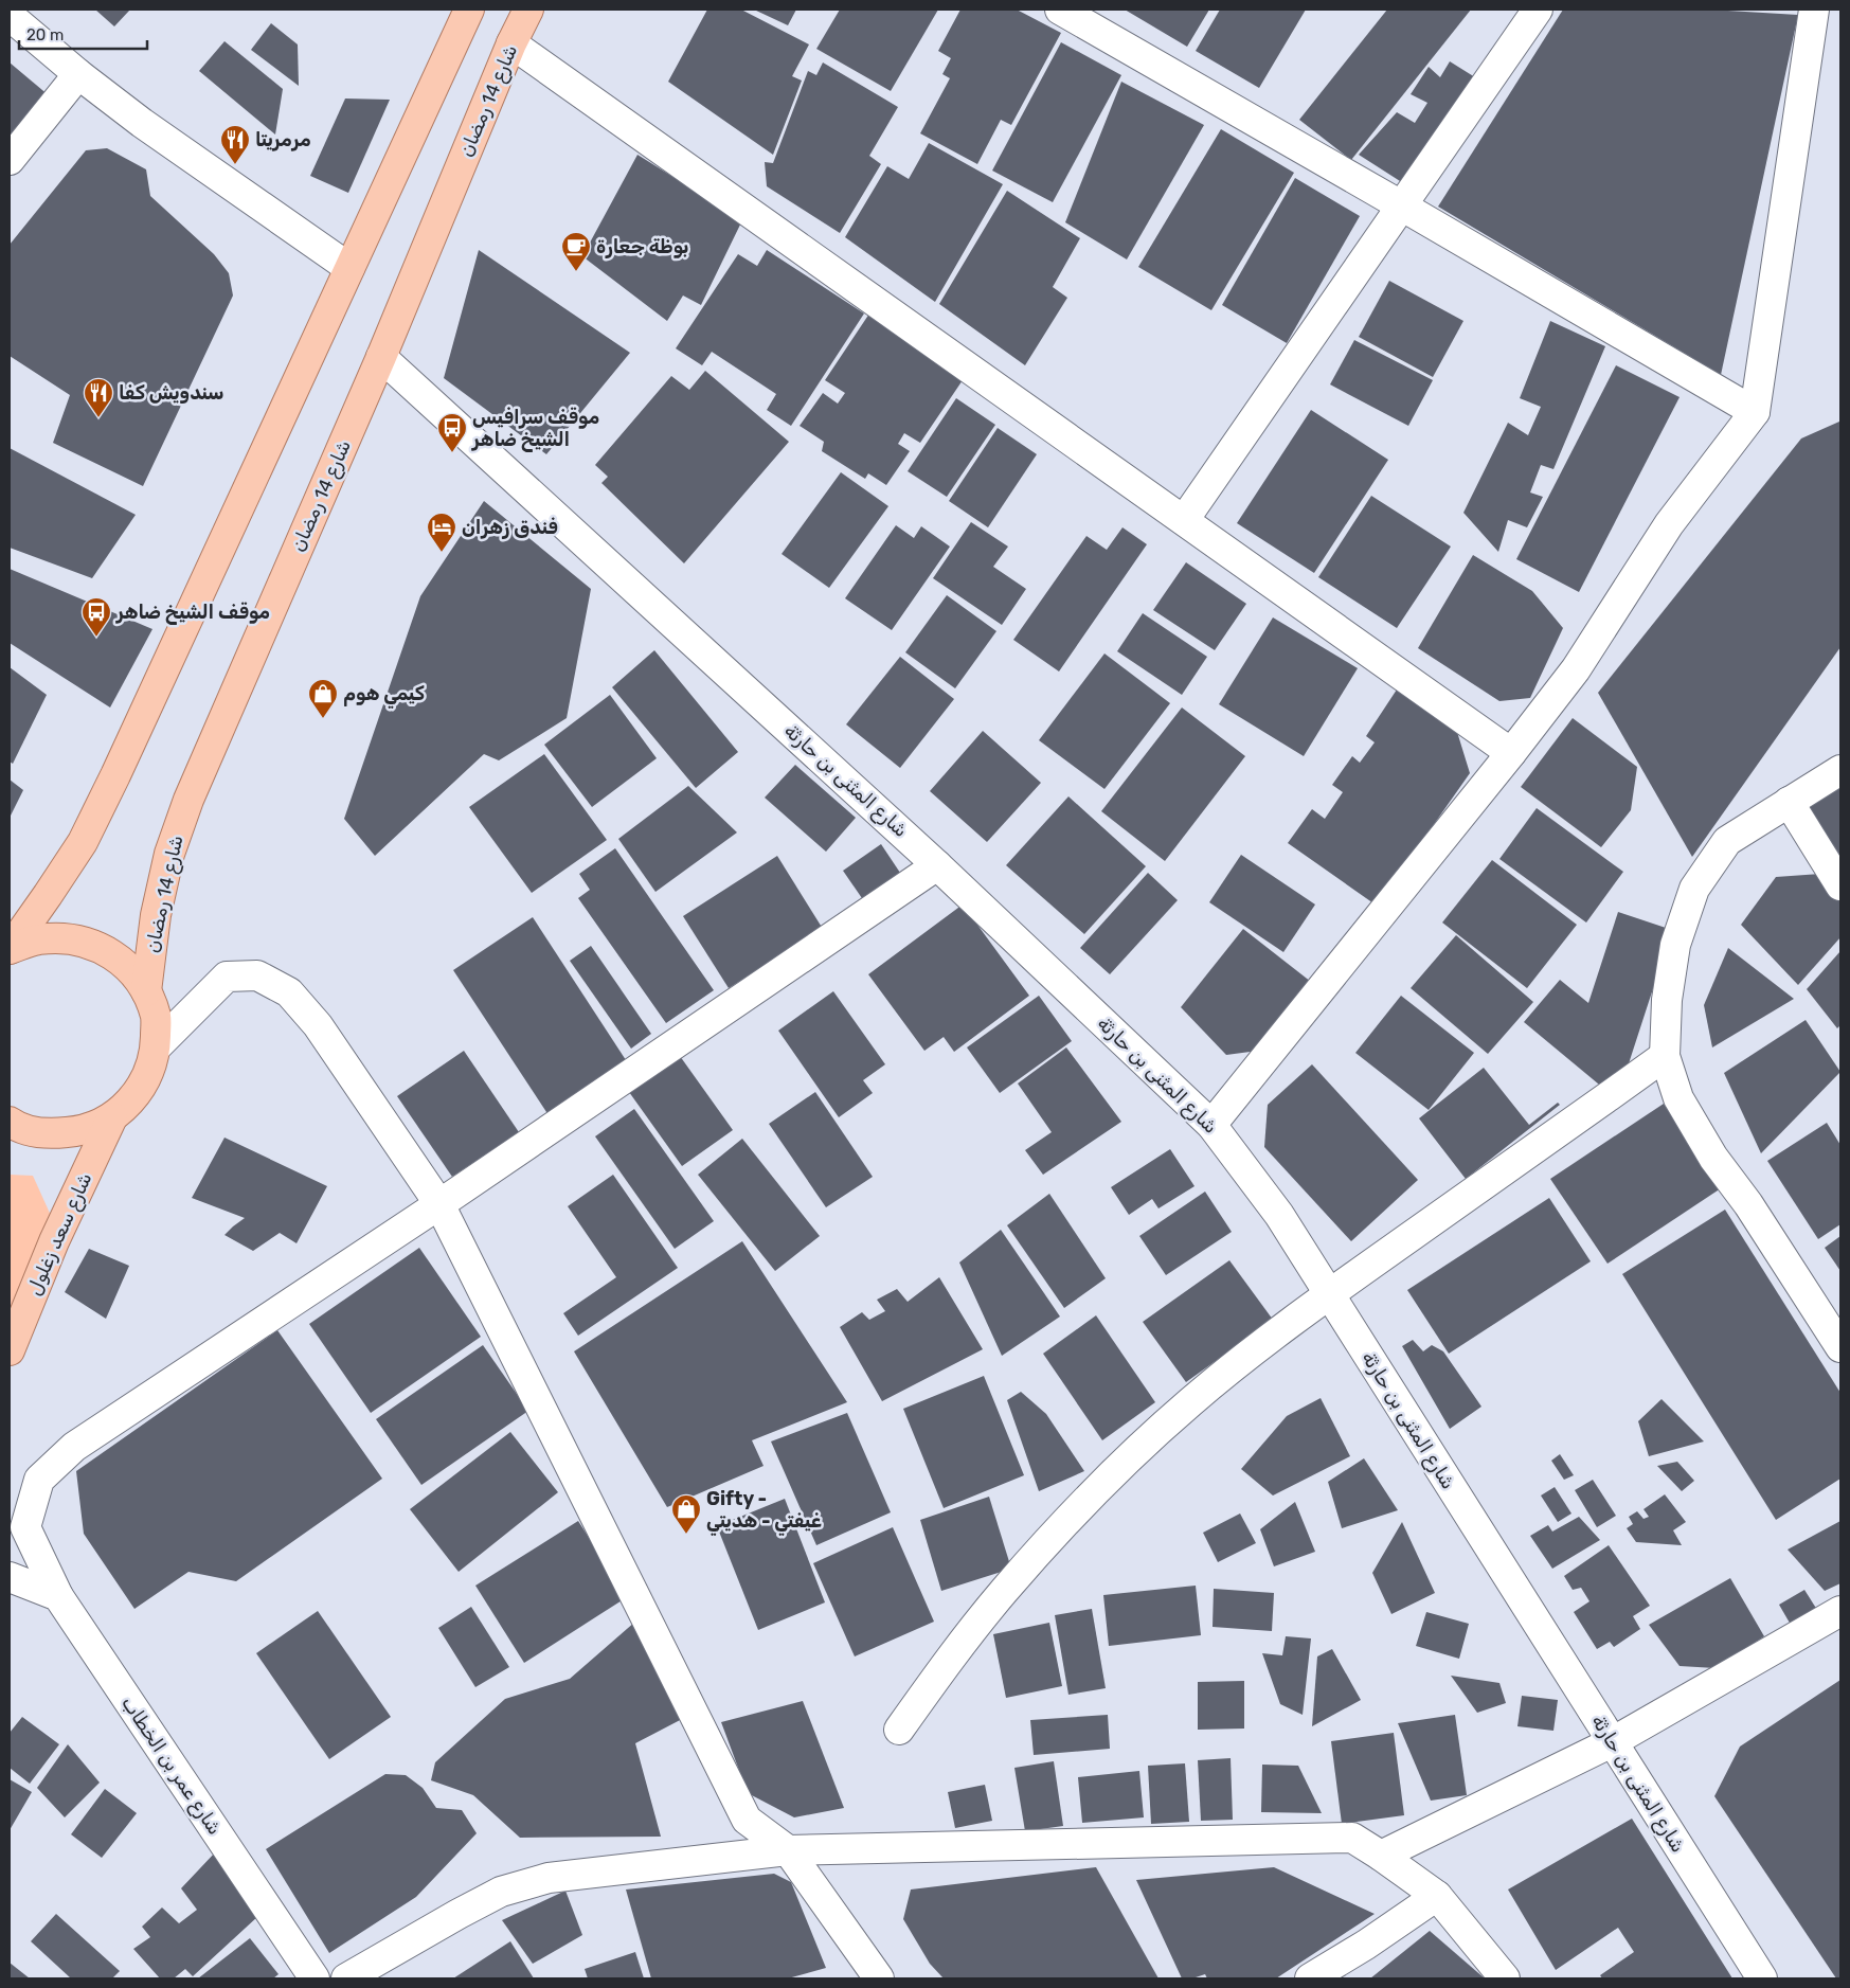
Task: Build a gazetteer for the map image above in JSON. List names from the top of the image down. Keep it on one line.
{"streets":{"main road":["شارع 14 رمضان","شارع سعد زغلول"],"street":["شارع المثنى بن حارثة","شارع عمر بن الخطاب"]},"crossings":[["شارع 14 رمضان","شارع المثنى بن حارثة"],["شارع المثنى بن حارثة","شارع عمر بن الخطاب"]],"places":{"restaurant":["مرمريتا","سندويش كفا"],"cafe":["بوظة جعارة"],"bus stop":["موقف سرافيس الشيخ ضاهر","موقف الشيخ ضاهر"],"hotel":["فندق زهران"],"shop":["كيمي هوم","Gifty - غيفتي - هديتي"]},"scale_bar":"20 m"}
